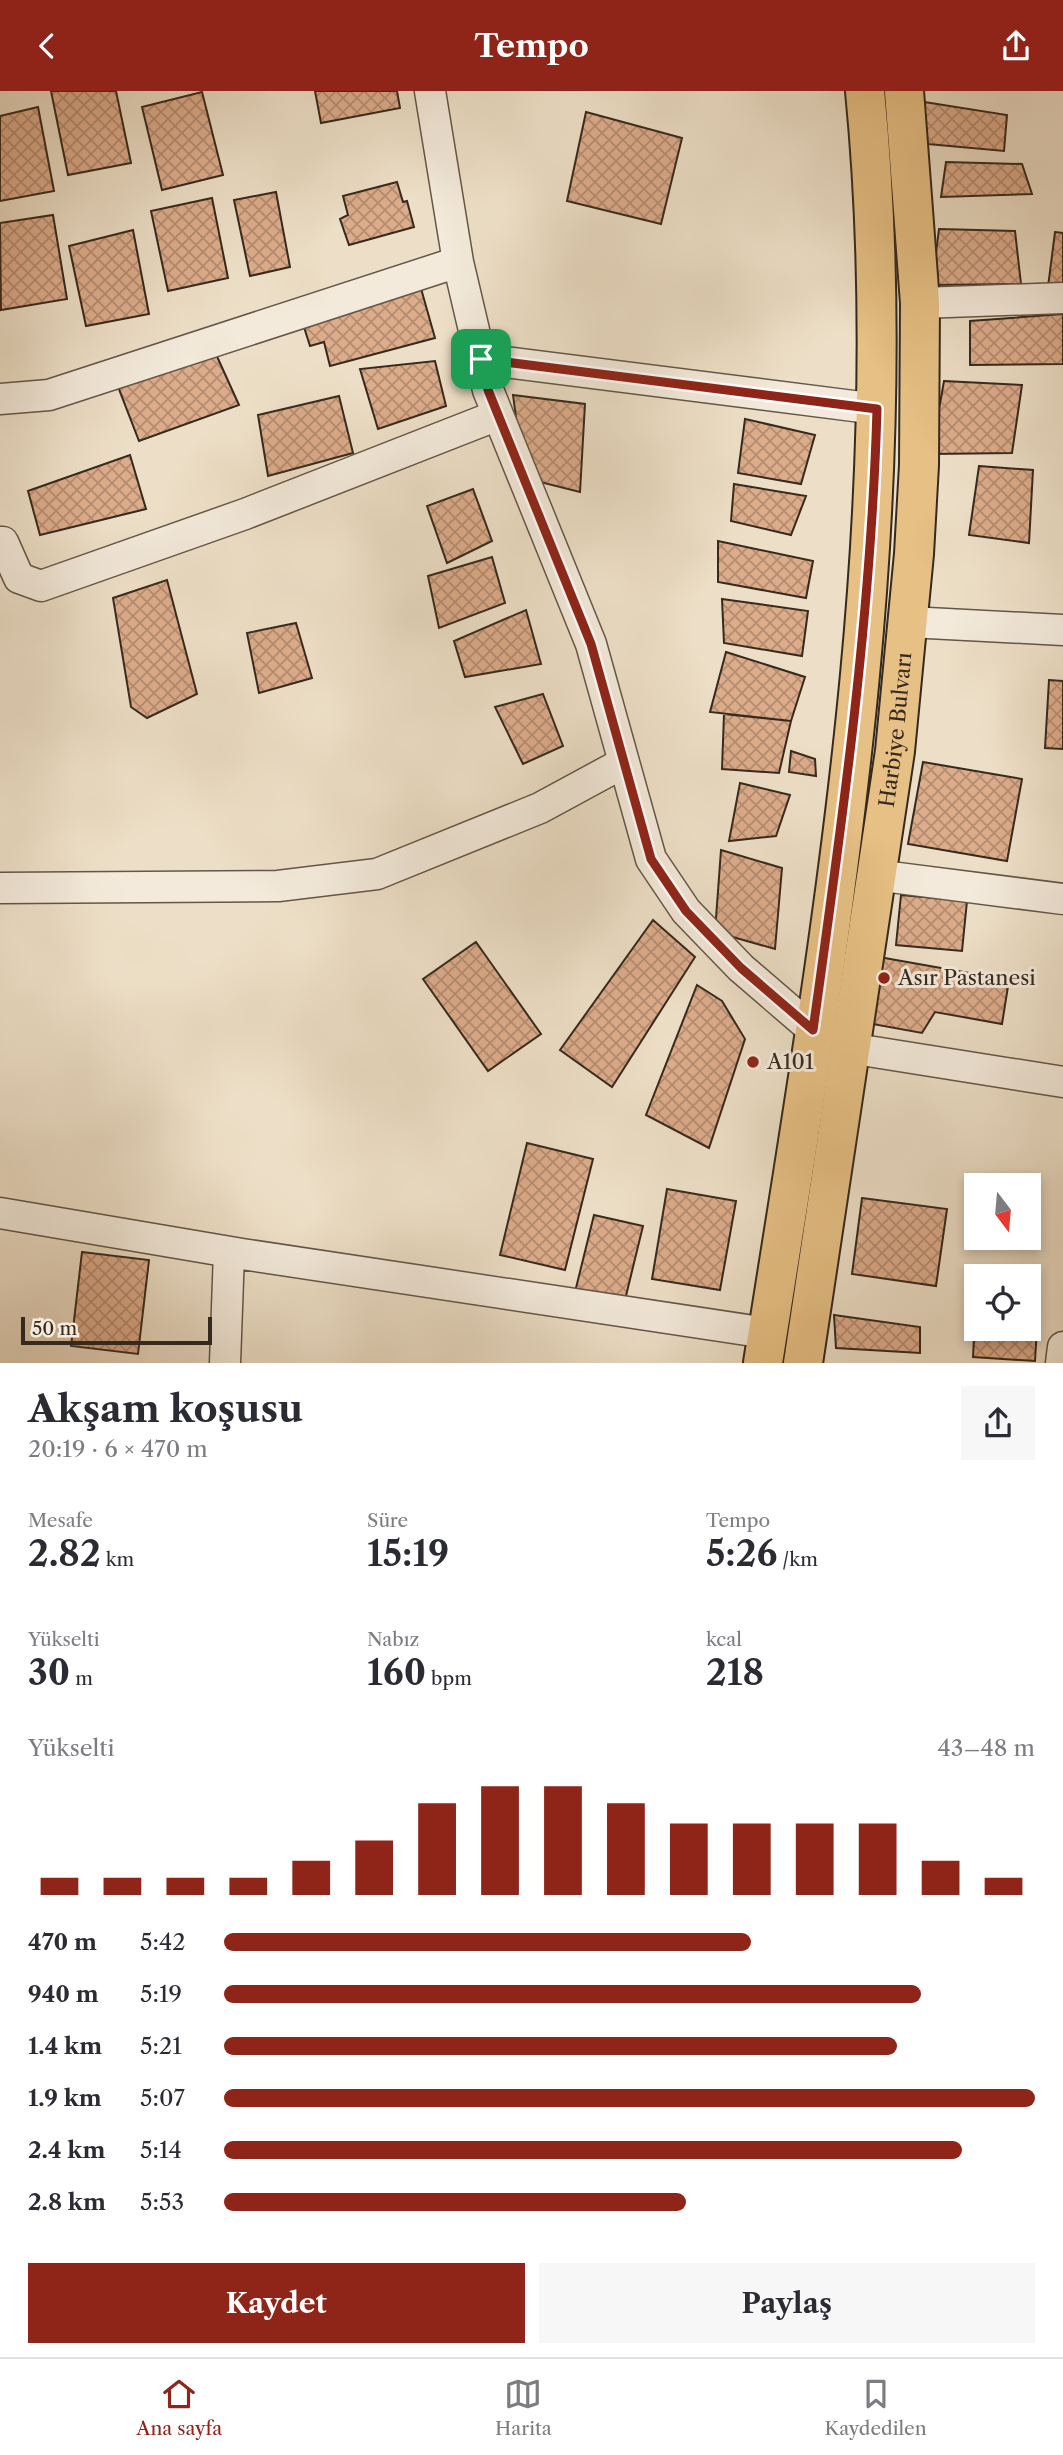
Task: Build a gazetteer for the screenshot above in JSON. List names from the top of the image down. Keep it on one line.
{"streets":{"main road":["Harbiye Bulvarı"]},"places":["Asır Pastanesi","A101"],"scale_bar":"50 m","north":"bottom","page":{"header":"Tempo","scale":"50 m","heading":["Akşam koşusu","20:19 · 6 × 470 m"],"stats":[["Mesafe","2.82 km"],["Süre","15:19"],["Tempo","5:26 /km"],["Yükselti","30 m"],["Nabız","160 bpm"],["kcal","218"]],"chart":["Yükselti","43–48 m"],"list":[{"name":"470 m","note":"5:42"},{"name":"940 m","note":"5:19"},{"name":"1.4 km","note":"5:21"},{"name":"1.9 km","note":"5:07"},{"name":"2.4 km","note":"5:14"},{"name":"2.8 km","note":"5:53"}],"buttons":["Kaydet","Paylaş"],"tabs":["Ana sayfa","Harita","Kaydedilen"]}}
